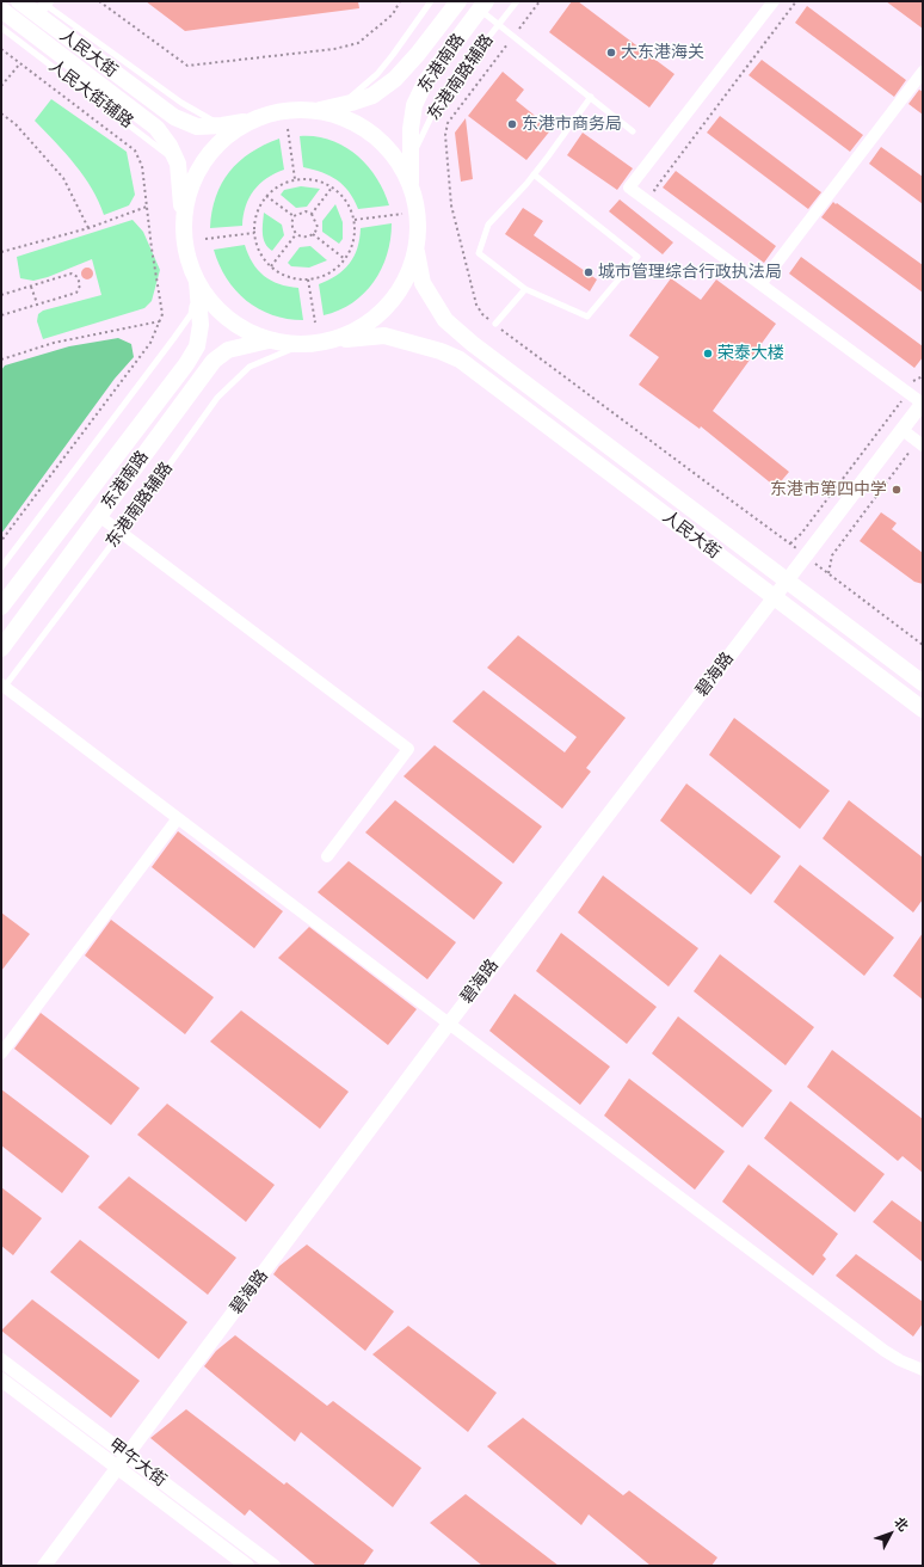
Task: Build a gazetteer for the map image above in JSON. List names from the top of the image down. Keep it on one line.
{"streets":{"main road":["人民大街","东港南路"],"street":["碧海路","甲午大街"],"lane":["东港南路辅路","人民大街辅路"]},"crossings":[["人民大街","碧海路"],["东港南路","东港南路辅路"],["碧海路","甲午大街"]],"places":["大东港海关","东港市商务局","城市管理综合行政执法局","荣泰大楼","东港市第四中学"],"north":"top right"}
